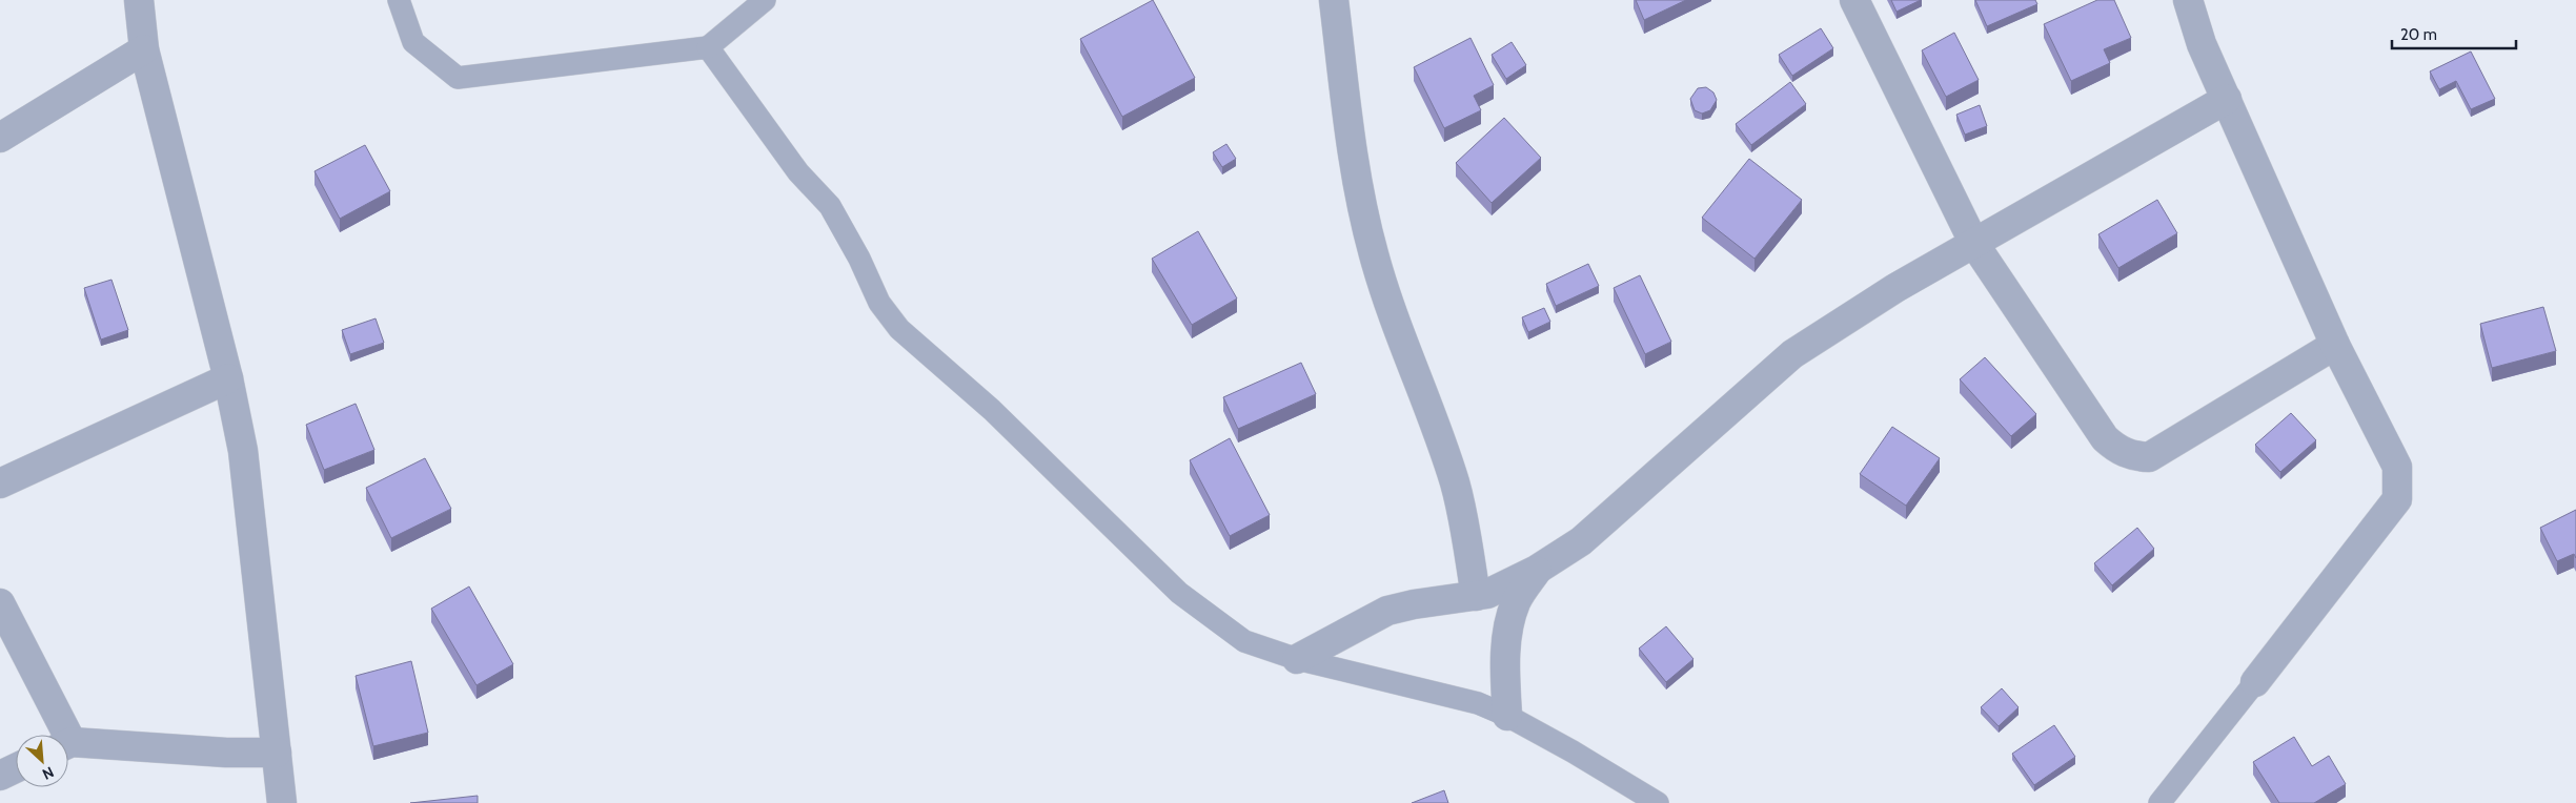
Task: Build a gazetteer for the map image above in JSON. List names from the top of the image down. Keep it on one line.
{"scale_bar":"20 m","north":"bottom right"}
